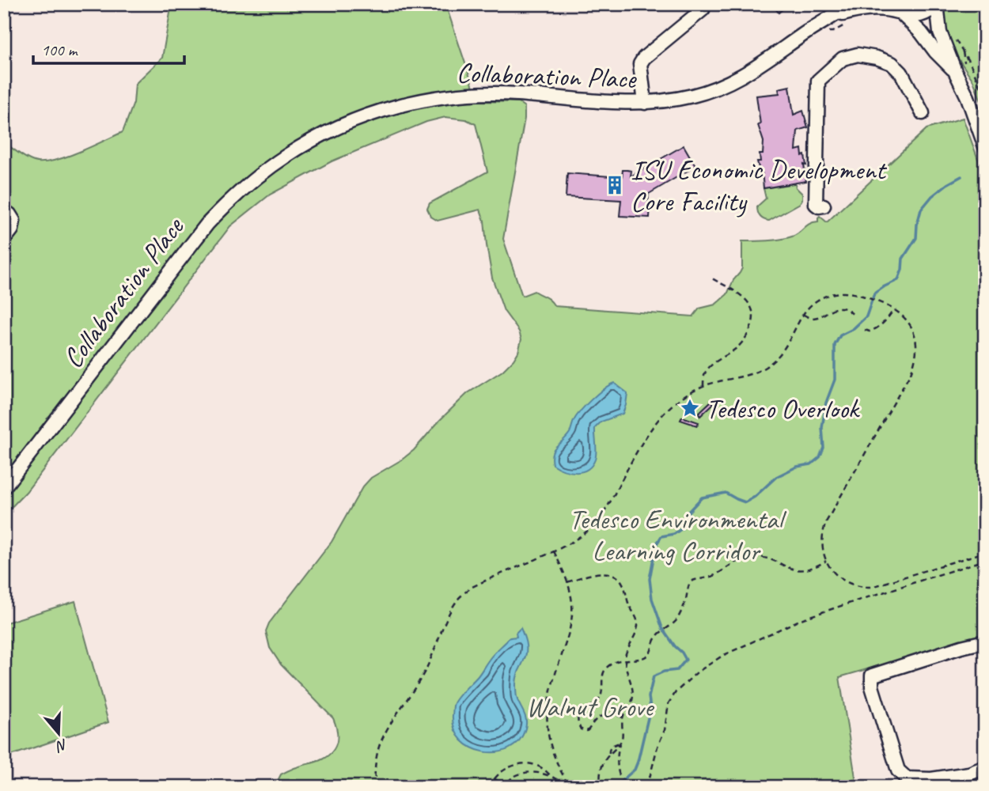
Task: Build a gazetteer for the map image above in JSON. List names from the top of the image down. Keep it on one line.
{"streets":{"street":["Collaboration Place"]},"parks":["Tedesco Environmental Learning Corridor","Walnut Grove"],"places":{"building":["ISU Economic Development Core Facility"],"place":["Tedesco Overlook"]},"scale_bar":"100 m","north":"bottom"}
